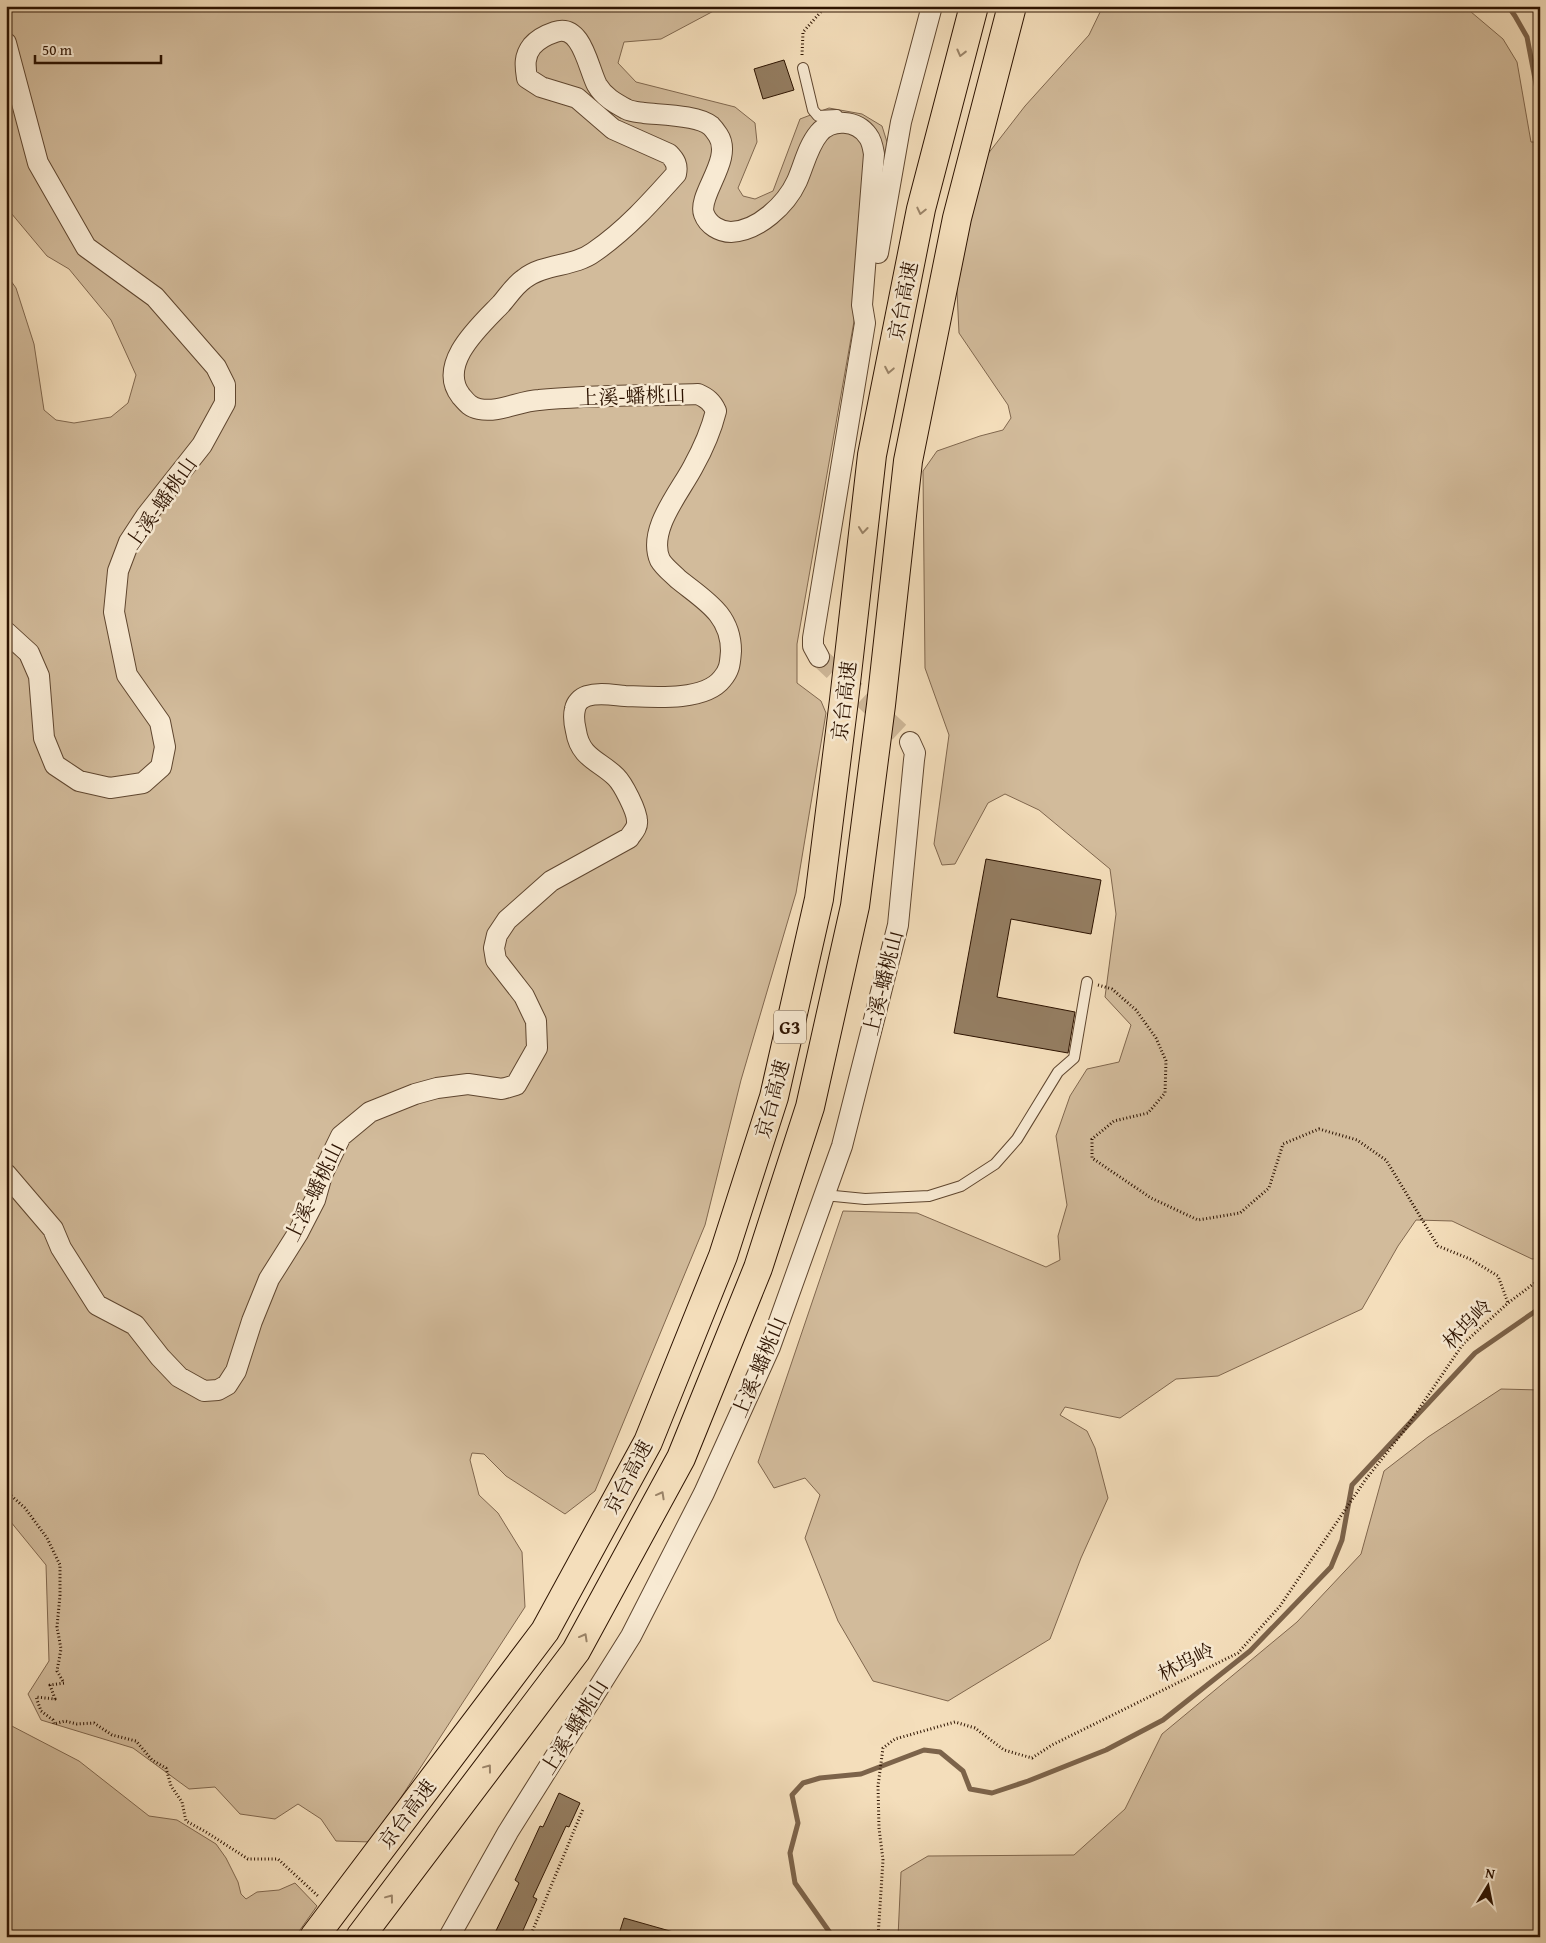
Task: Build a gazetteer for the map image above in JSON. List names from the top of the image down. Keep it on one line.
{"streets":{"highway":["京台高速","G3"],"street":["上溪-蟠桃山"],"path":["林坞岭"]},"scale_bar":"50 m","north":"top"}
